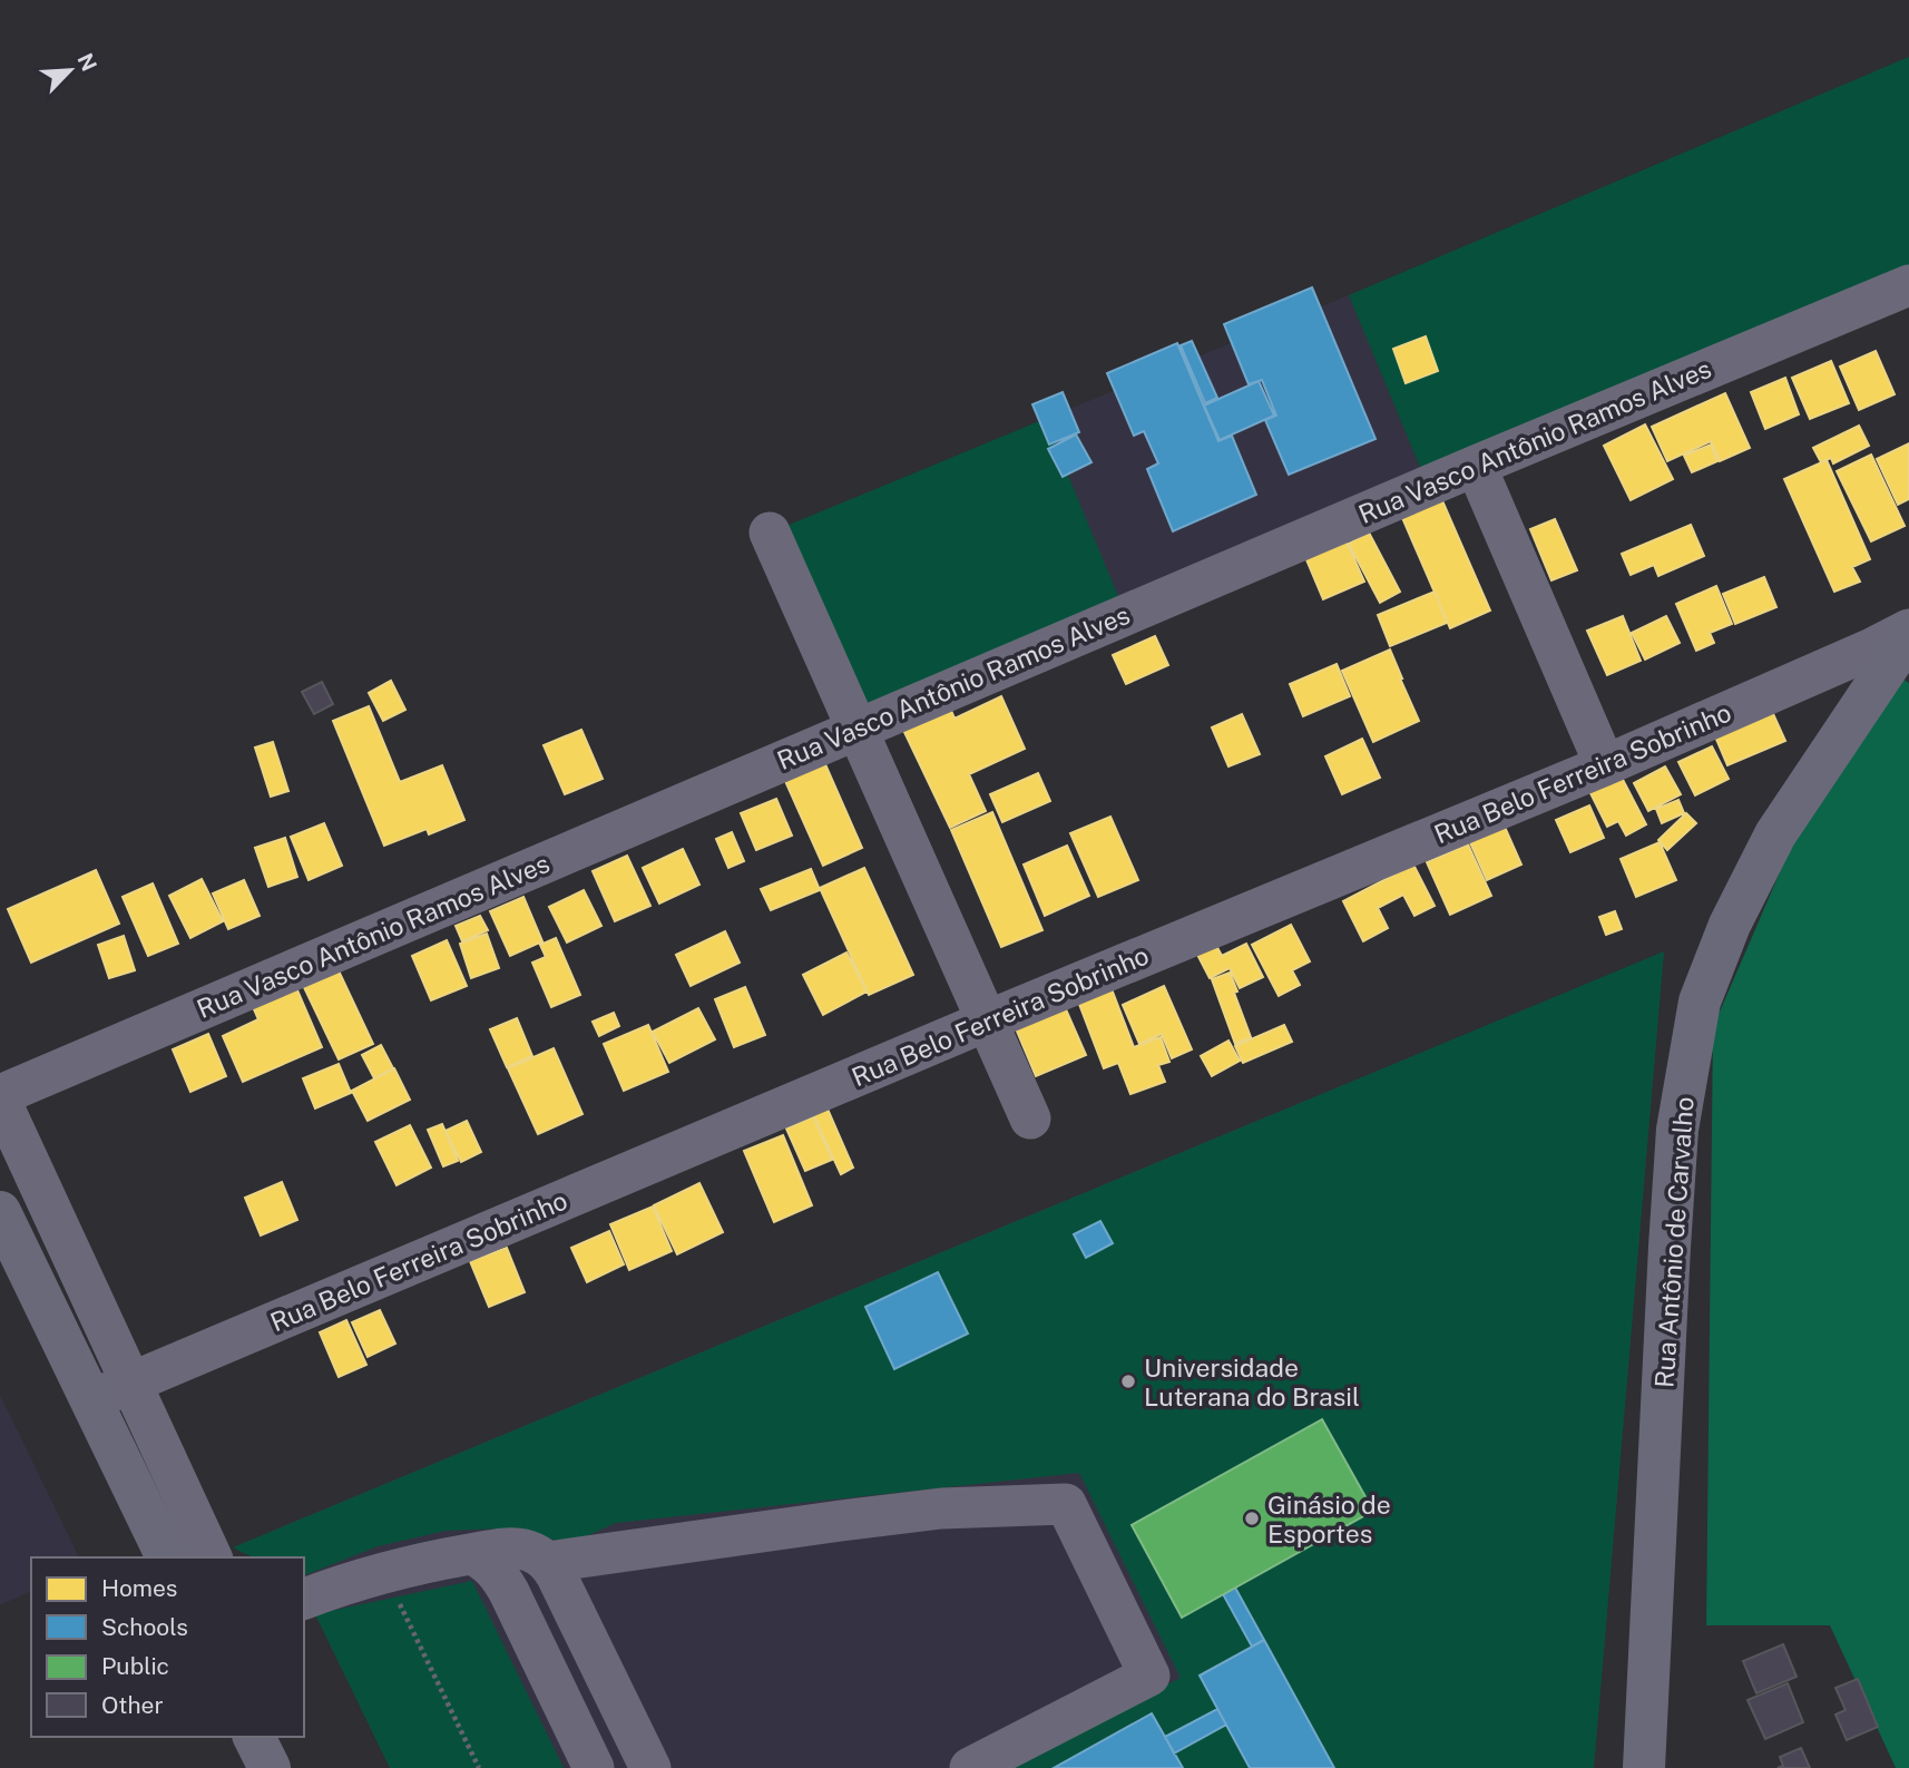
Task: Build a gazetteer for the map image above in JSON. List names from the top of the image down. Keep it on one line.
{"streets":{"main road":["Rua Antônio de Carvalho"],"street":["Rua Vasco Antônio Ramos Alves","Rua Belo Ferreira Sobrinho"]},"crossings":[["Rua Belo Ferreira Sobrinho","Rua Antônio de Carvalho"]],"places":["Universidade Luterana do Brasil","Ginásio de Esportes"],"legend":["Homes","Schools","Public","Other"],"north":"top right"}
